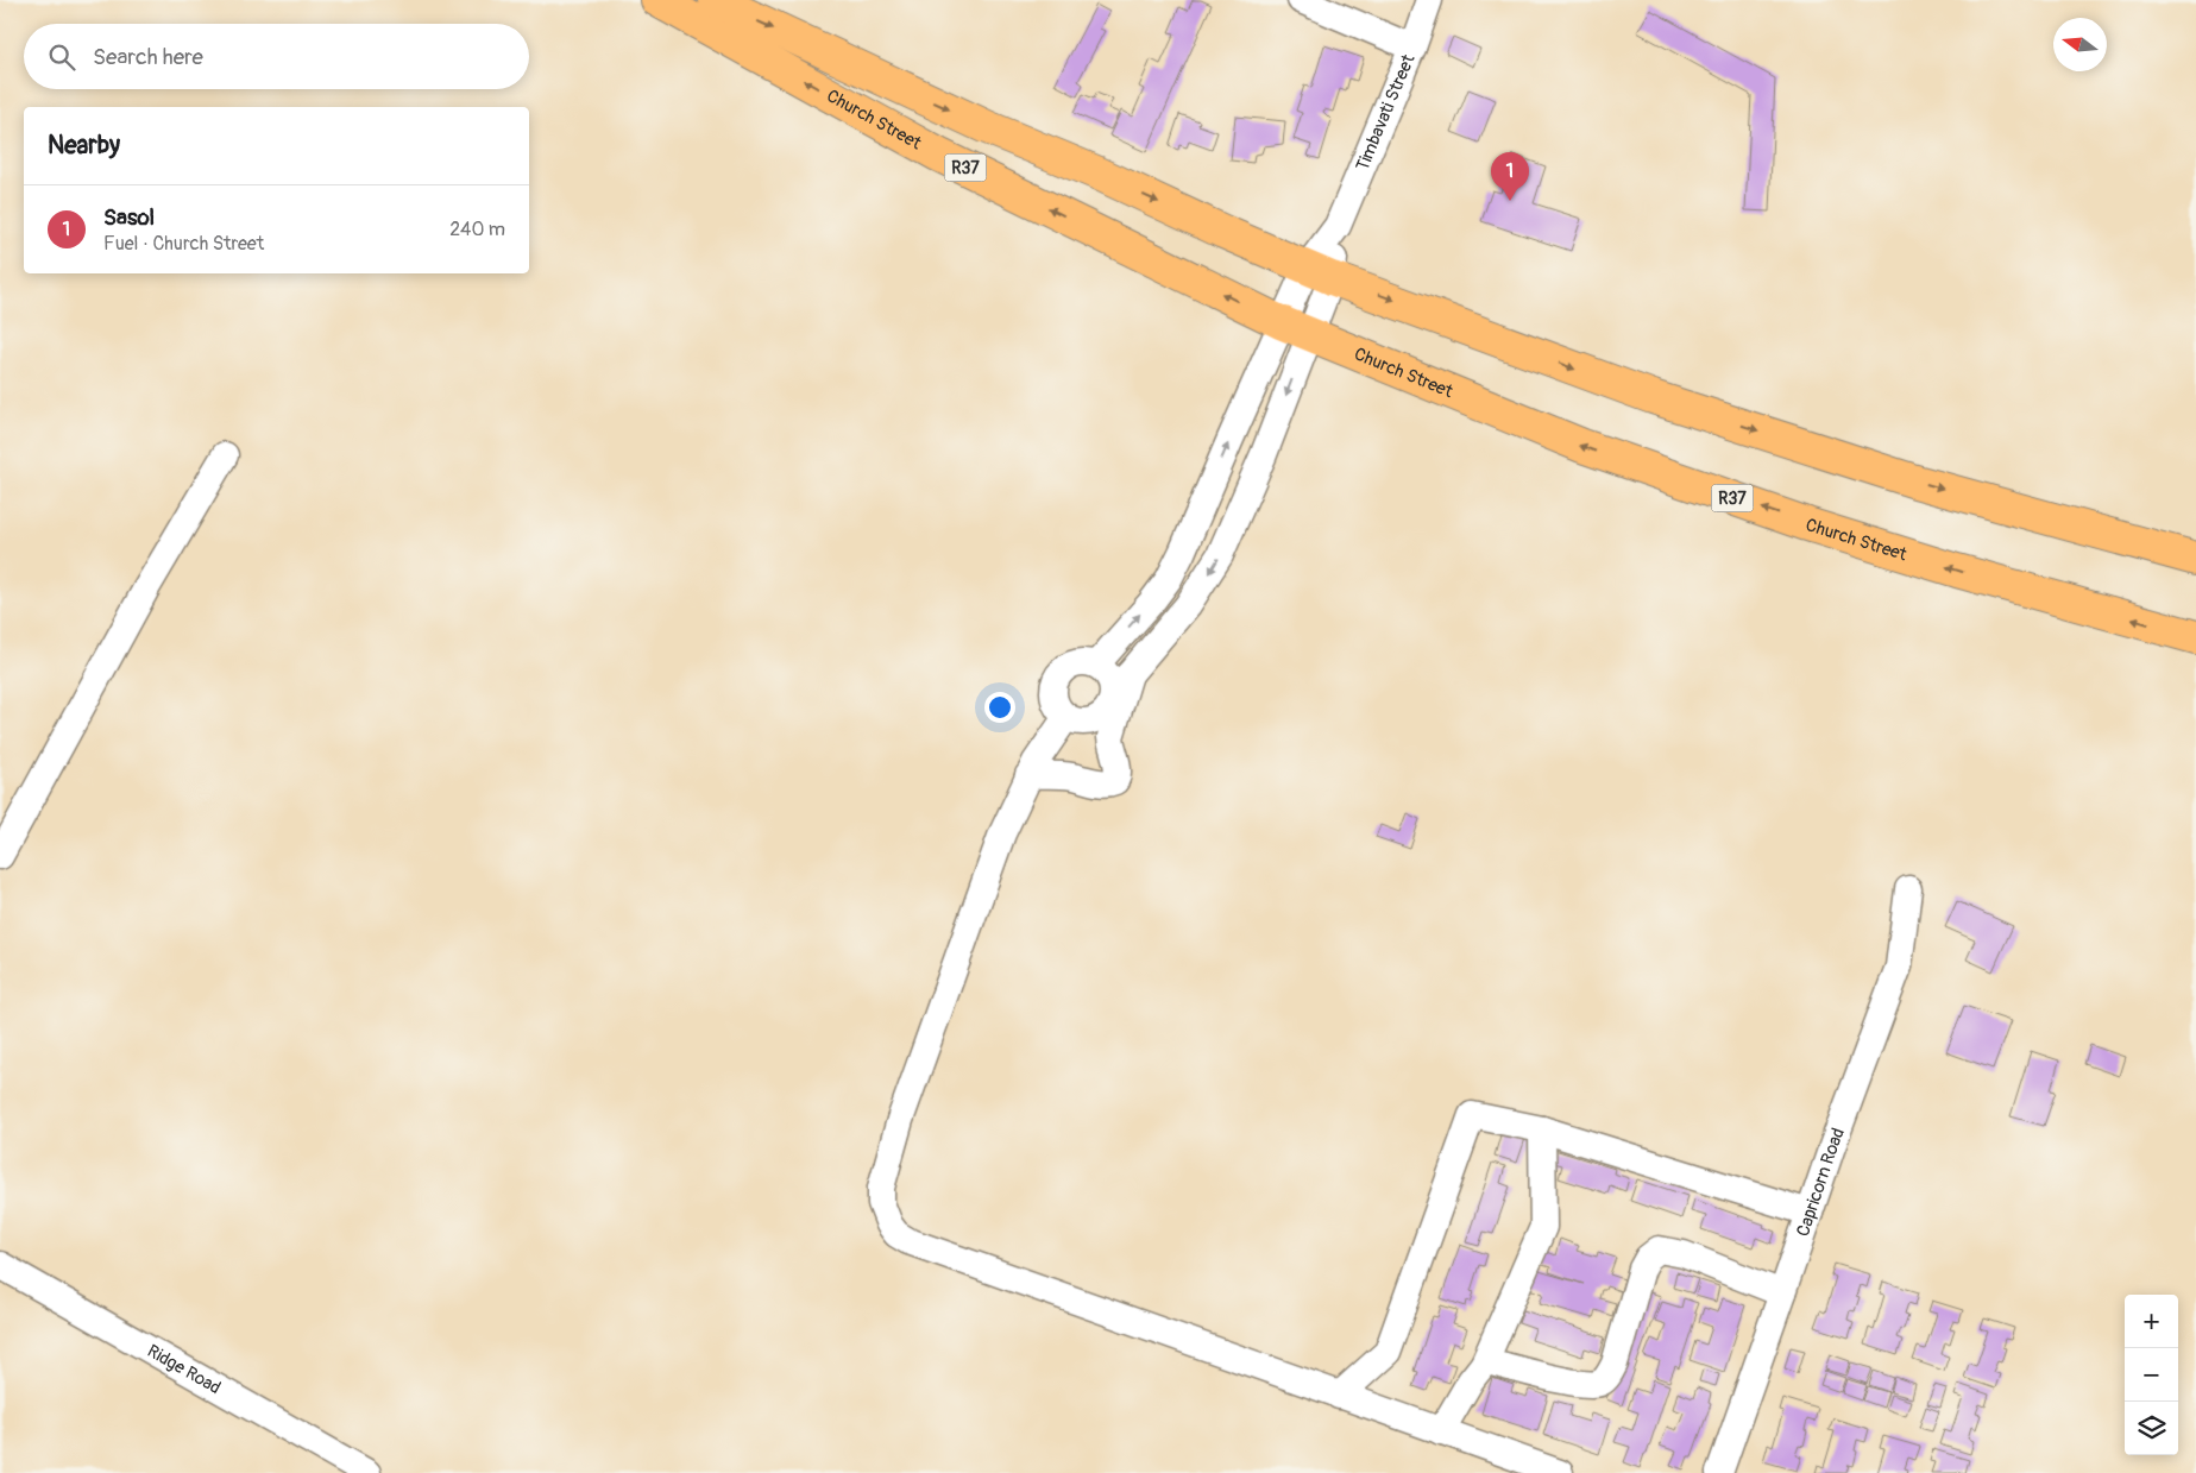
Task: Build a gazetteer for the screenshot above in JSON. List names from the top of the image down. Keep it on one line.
{"streets":{"main road":["Church Street","R37"],"street":["Timbavati Street","Capricorn Road","Ridge Road"]},"crossings":[["Timbavati Street","Church Street"]],"north":"left","page":{"search":"Search here","heading":"Nearby","pins":"1","list":[{"mark":"1","name":"Sasol","note":"Fuel · Church Street","value":"240 m"}],"map_buttons":["+","−"]}}
